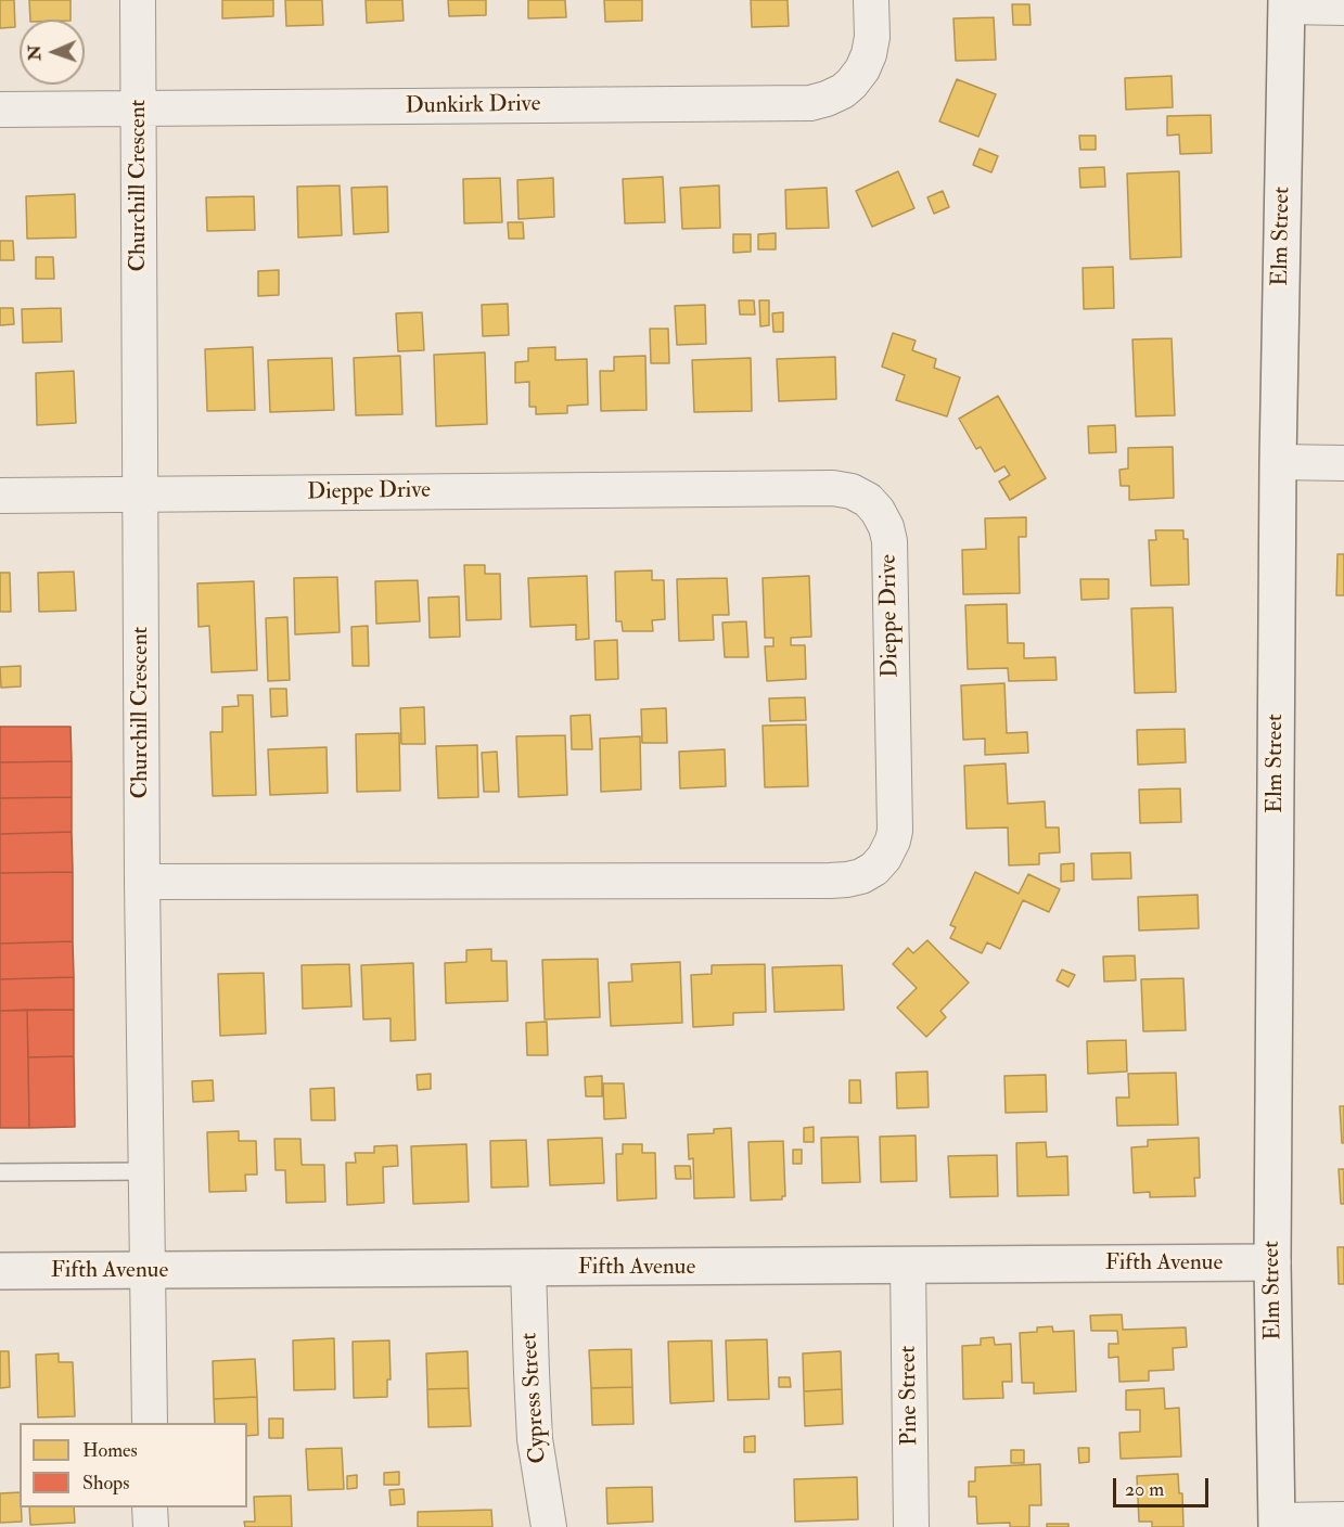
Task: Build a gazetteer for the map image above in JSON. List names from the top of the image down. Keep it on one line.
{"streets":{"main road":["Elm Street","Fifth Avenue"],"street":["Dunkirk Drive","Churchill Crescent","Dieppe Drive","Pine Street","Cypress Street"]},"crossings":[["Dunkirk Drive","Churchill Crescent"],["Churchill Crescent","Dieppe Drive"],["Churchill Crescent","Fifth Avenue"],["Elm Street","Fifth Avenue"],["Fifth Avenue","Pine Street"],["Fifth Avenue","Cypress Street"]],"legend":["Homes","Shops"],"scale_bar":"20 m","north":"left"}
